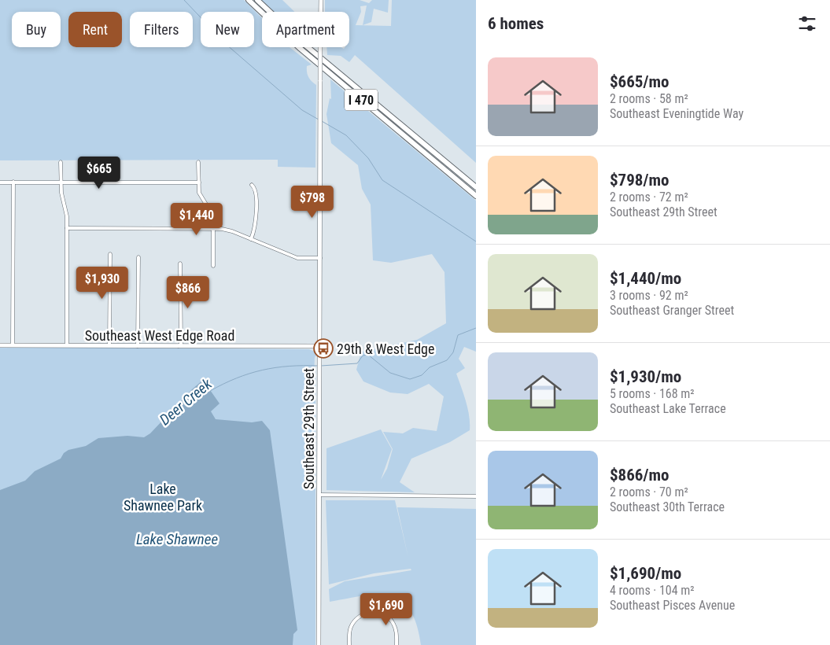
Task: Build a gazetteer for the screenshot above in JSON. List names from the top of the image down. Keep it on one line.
{"streets":{"highway":["I 470"],"main road":["Southeast West Edge Road","Southeast 29th Street"]},"crossings":[["Southeast West Edge Road","Southeast 29th Street"]],"water":["Deer Creek","Lake Shawnee"],"parks":["Lake Shawnee Park"],"places":{"bus stop":["29th & West Edge"]},"page":{"heading":"6 homes","chip":["Buy","Rent","Filters","New","Apartment"],"list":[{"name":"$665/mo","note":"2 rooms · 58 m² · Southeast Eveningtide Way"},{"name":"$798/mo","note":"2 rooms · 72 m² · Southeast 29th Street"},{"name":"$1,440/mo","note":"3 rooms · 92 m² · Southeast Granger Street"},{"name":"$1,930/mo","note":"5 rooms · 168 m² · Southeast Lake Terrace"},{"name":"$866/mo","note":"2 rooms · 70 m² · Southeast 30th Terrace"},{"name":"$1,690/mo","note":"4 rooms · 104 m² · Southeast Pisces Avenue"}],"price":["$665","$798","$1,440","$1,930","$866","$1,690"]}}
